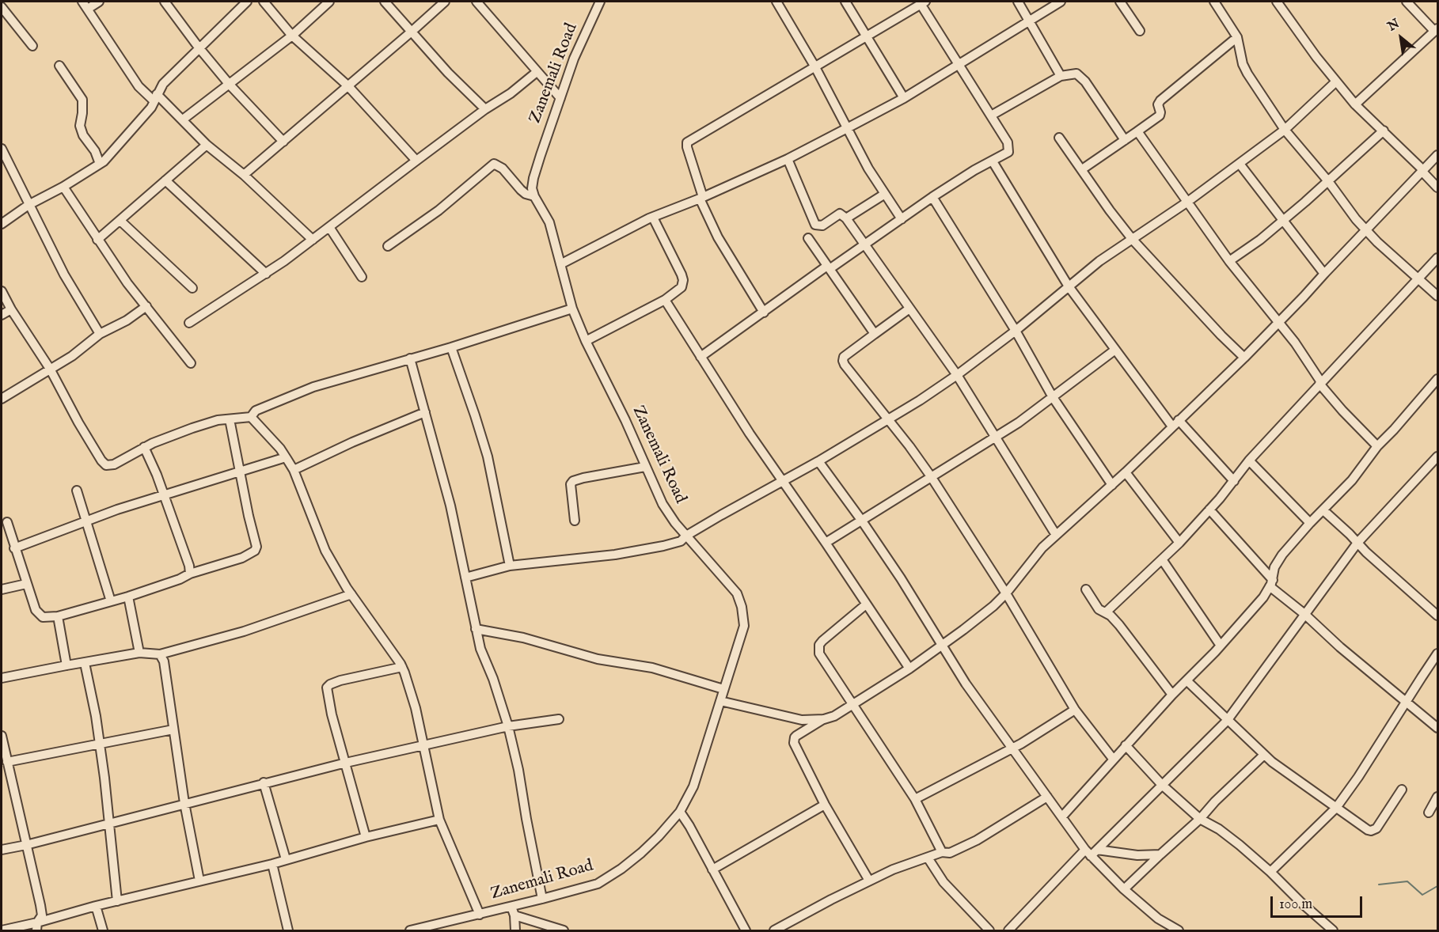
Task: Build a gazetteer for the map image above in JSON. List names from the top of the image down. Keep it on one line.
{"streets":{"street":["Zanemali Road"]},"scale_bar":"100 m","north":"top left"}
